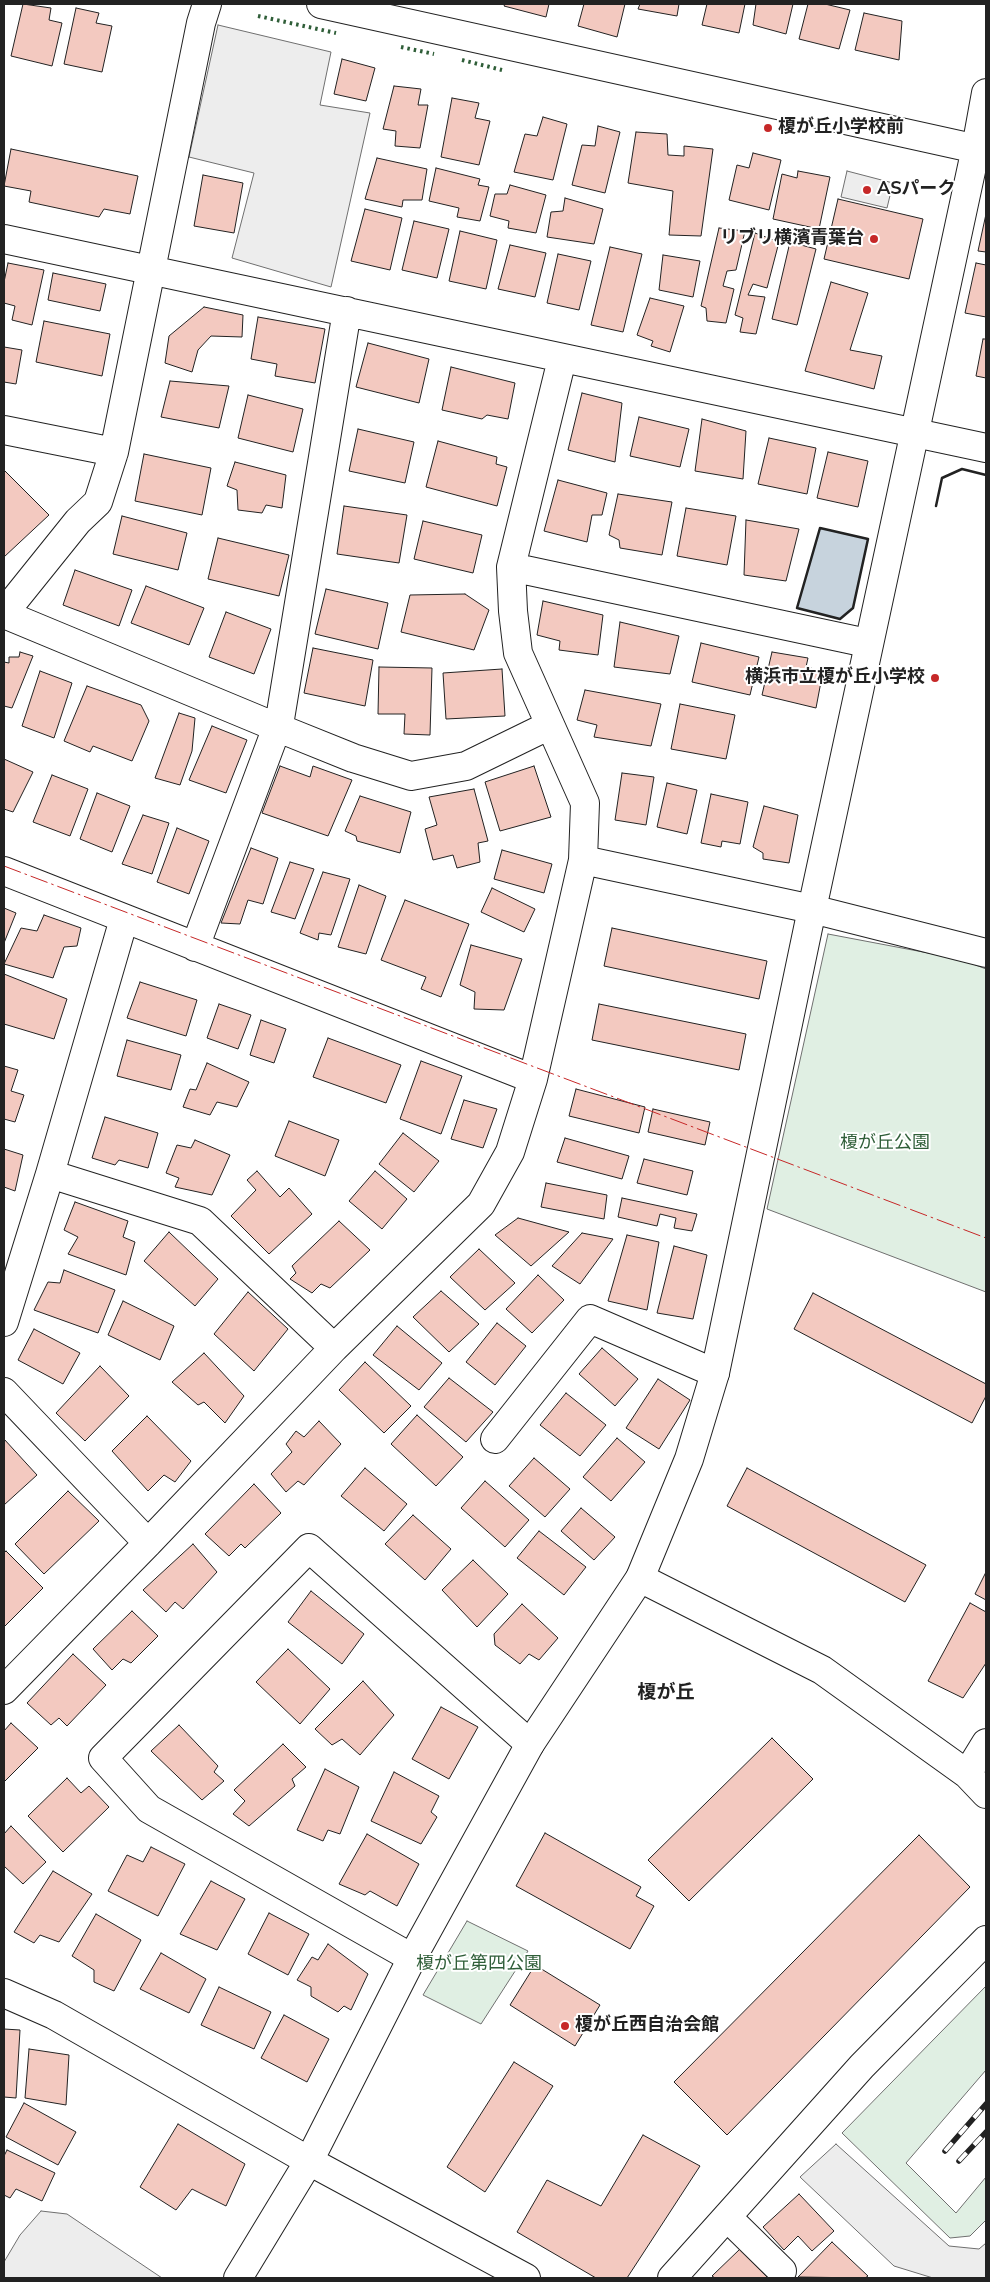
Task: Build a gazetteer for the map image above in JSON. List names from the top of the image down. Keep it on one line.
{"districts":["榎が丘"],"parks":["榎が丘公園","榎が丘第四公園"],"places":["榎が丘小学校前","ASパーク","リブリ横濱青葉台","横浜市立榎が丘小学校","榎が丘西自治会館"]}
